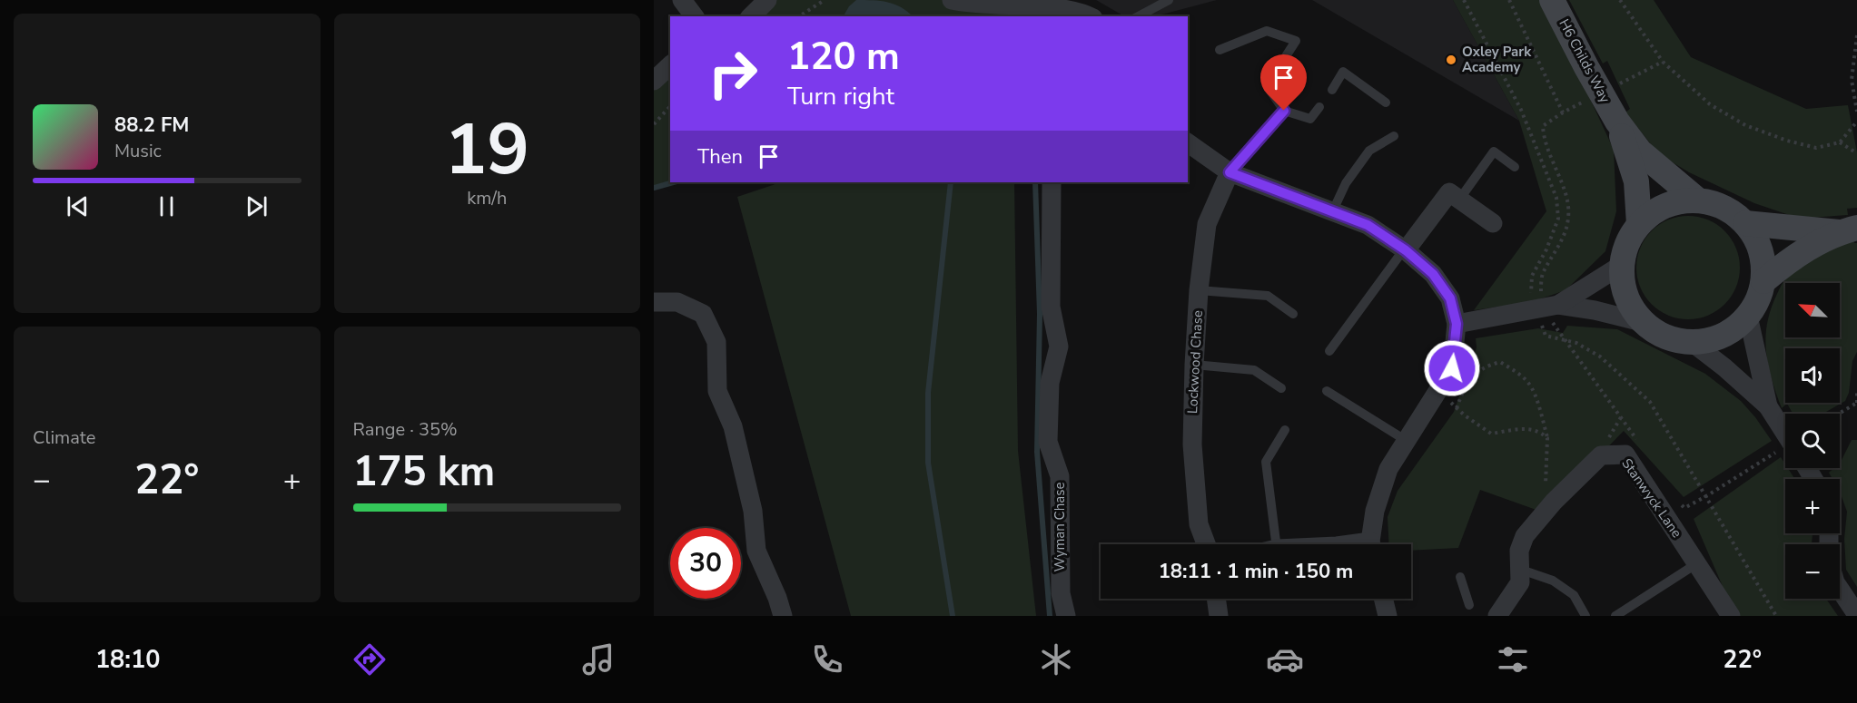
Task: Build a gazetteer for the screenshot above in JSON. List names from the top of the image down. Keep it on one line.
{"streets":{"street":["H6 Childs Way","Lockwood Chase","Stanwyck Lane","Wyman Chase"]},"places":["Oxley Park Academy"],"north":"top left","page":{"tile":[["19","km/h"],"Climate",["Range · 35%","175 km"]],"turn":["120 m","Turn right"],"song":["88.2 FM","Music"],"then":"Then","map_buttons":["+","−"],"heat":["−","22°","+"],"limit":"30","trip":"18:11 · 1 min · 150 m","tabs":["18:10","22°"]}}
